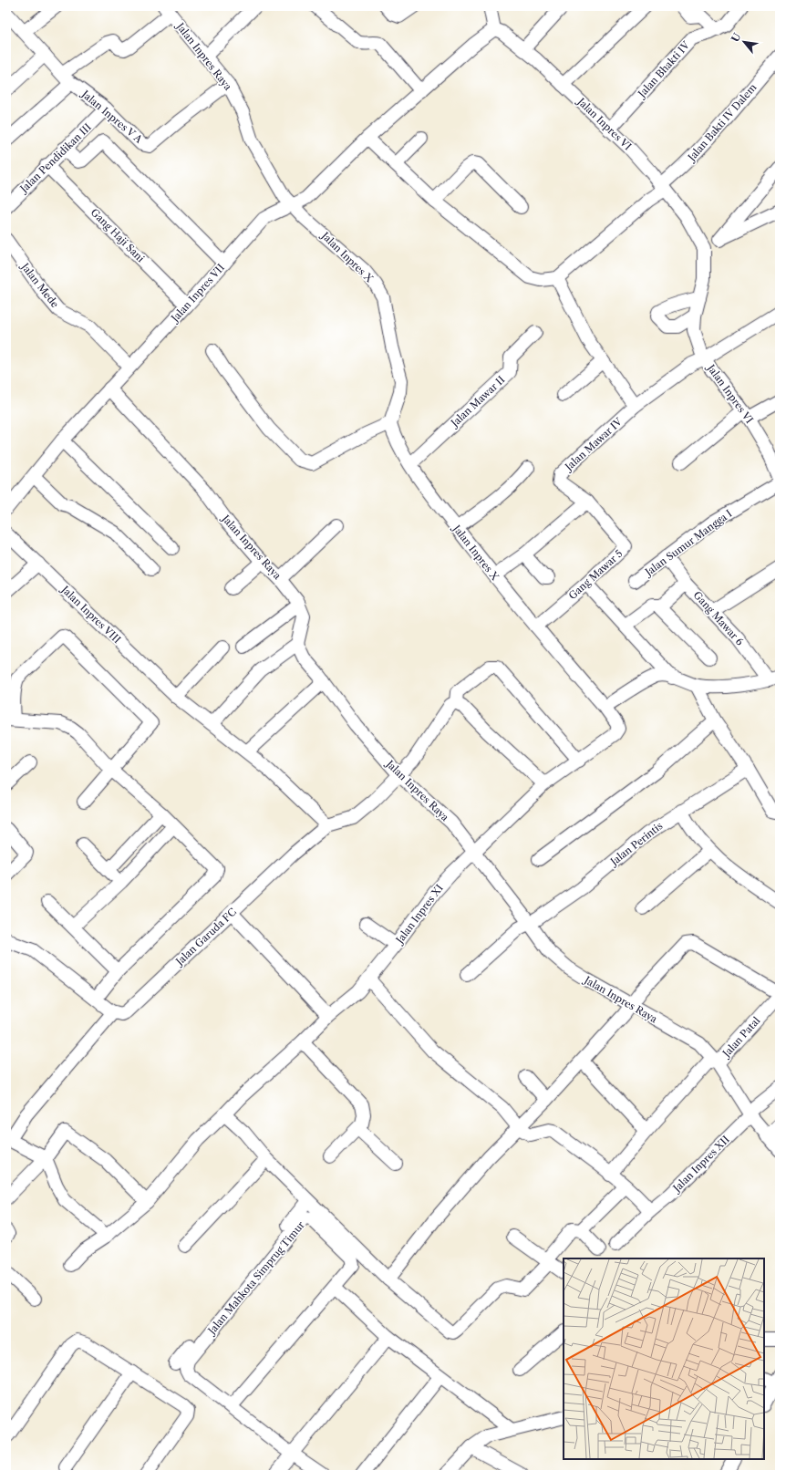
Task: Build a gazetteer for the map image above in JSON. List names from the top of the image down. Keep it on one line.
{"streets":{"street":["Jalan Inpres Raya","Jalan Bhakti IV","Jalan Inpres V A","Jalan Bakti IV Dalem","Jalan Inpres VI","Jalan Pendidikan III","Gang Haji Sani","Jalan Inpres X","Jalan Mede","Jalan Inpres VII","Jalan Mawar II","Jalan Mawar IV","Jalan Sumur Mangga I","Gang Mawar 5","Jalan Inpres VIII","Gang Mawar 6","Jalan Perintis","Jalan Inpres XI","Jalan Garuda FC","Jalan Patal","Jalan Inpres XII","Jalan Mahkota Simprug Timur"]},"crossings":[["Jalan Inpres Raya","Jalan Inpres V A"],["Jalan Inpres Raya","Jalan Inpres X"],["Jalan Inpres Raya","Jalan Inpres VII"],["Jalan Inpres Raya","Jalan Perintis"],["Jalan Inpres Raya","Jalan Inpres XI"],["Jalan Inpres Raya","Jalan Garuda FC"],["Jalan Inpres Raya","Jalan Patal"],["Jalan Inpres Raya","Jalan Inpres XII"],["Jalan Bhakti IV","Jalan Inpres VI"],["Jalan Inpres V A","Jalan Pendidikan III"],["Jalan Bakti IV Dalem","Jalan Inpres VI"],["Jalan Inpres VI","Jalan Mawar IV"],["Jalan Pendidikan III","Gang Haji Sani"],["Gang Haji Sani","Jalan Inpres VII"],["Jalan Inpres X","Jalan Inpres VII"],["Jalan Inpres X","Jalan Mawar II"],["Jalan Inpres X","Gang Mawar 5"],["Jalan Inpres X","Jalan Inpres XI"],["Jalan Inpres X","Jalan Garuda FC"],["Jalan Mede","Jalan Inpres VII"],["Jalan Mawar IV","Gang Mawar 5"],["Jalan Sumur Mangga I","Gang Mawar 6"],["Jalan Inpres VIII","Jalan Garuda FC"]],"north":"top left"}
